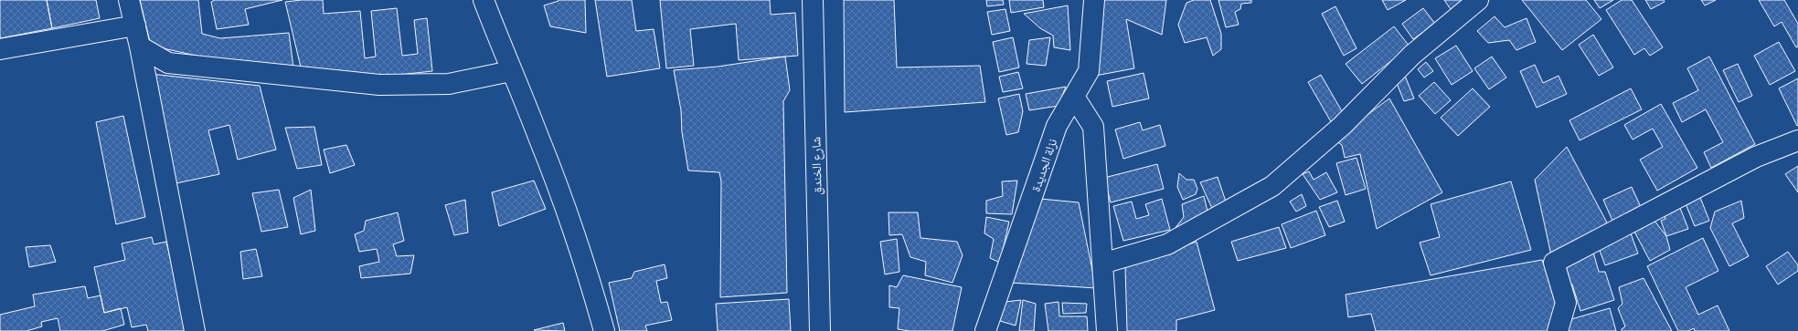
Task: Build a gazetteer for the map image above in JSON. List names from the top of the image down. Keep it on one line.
{"streets":{"street":["نزلة الجديدة","شارع الخندق"]}}
